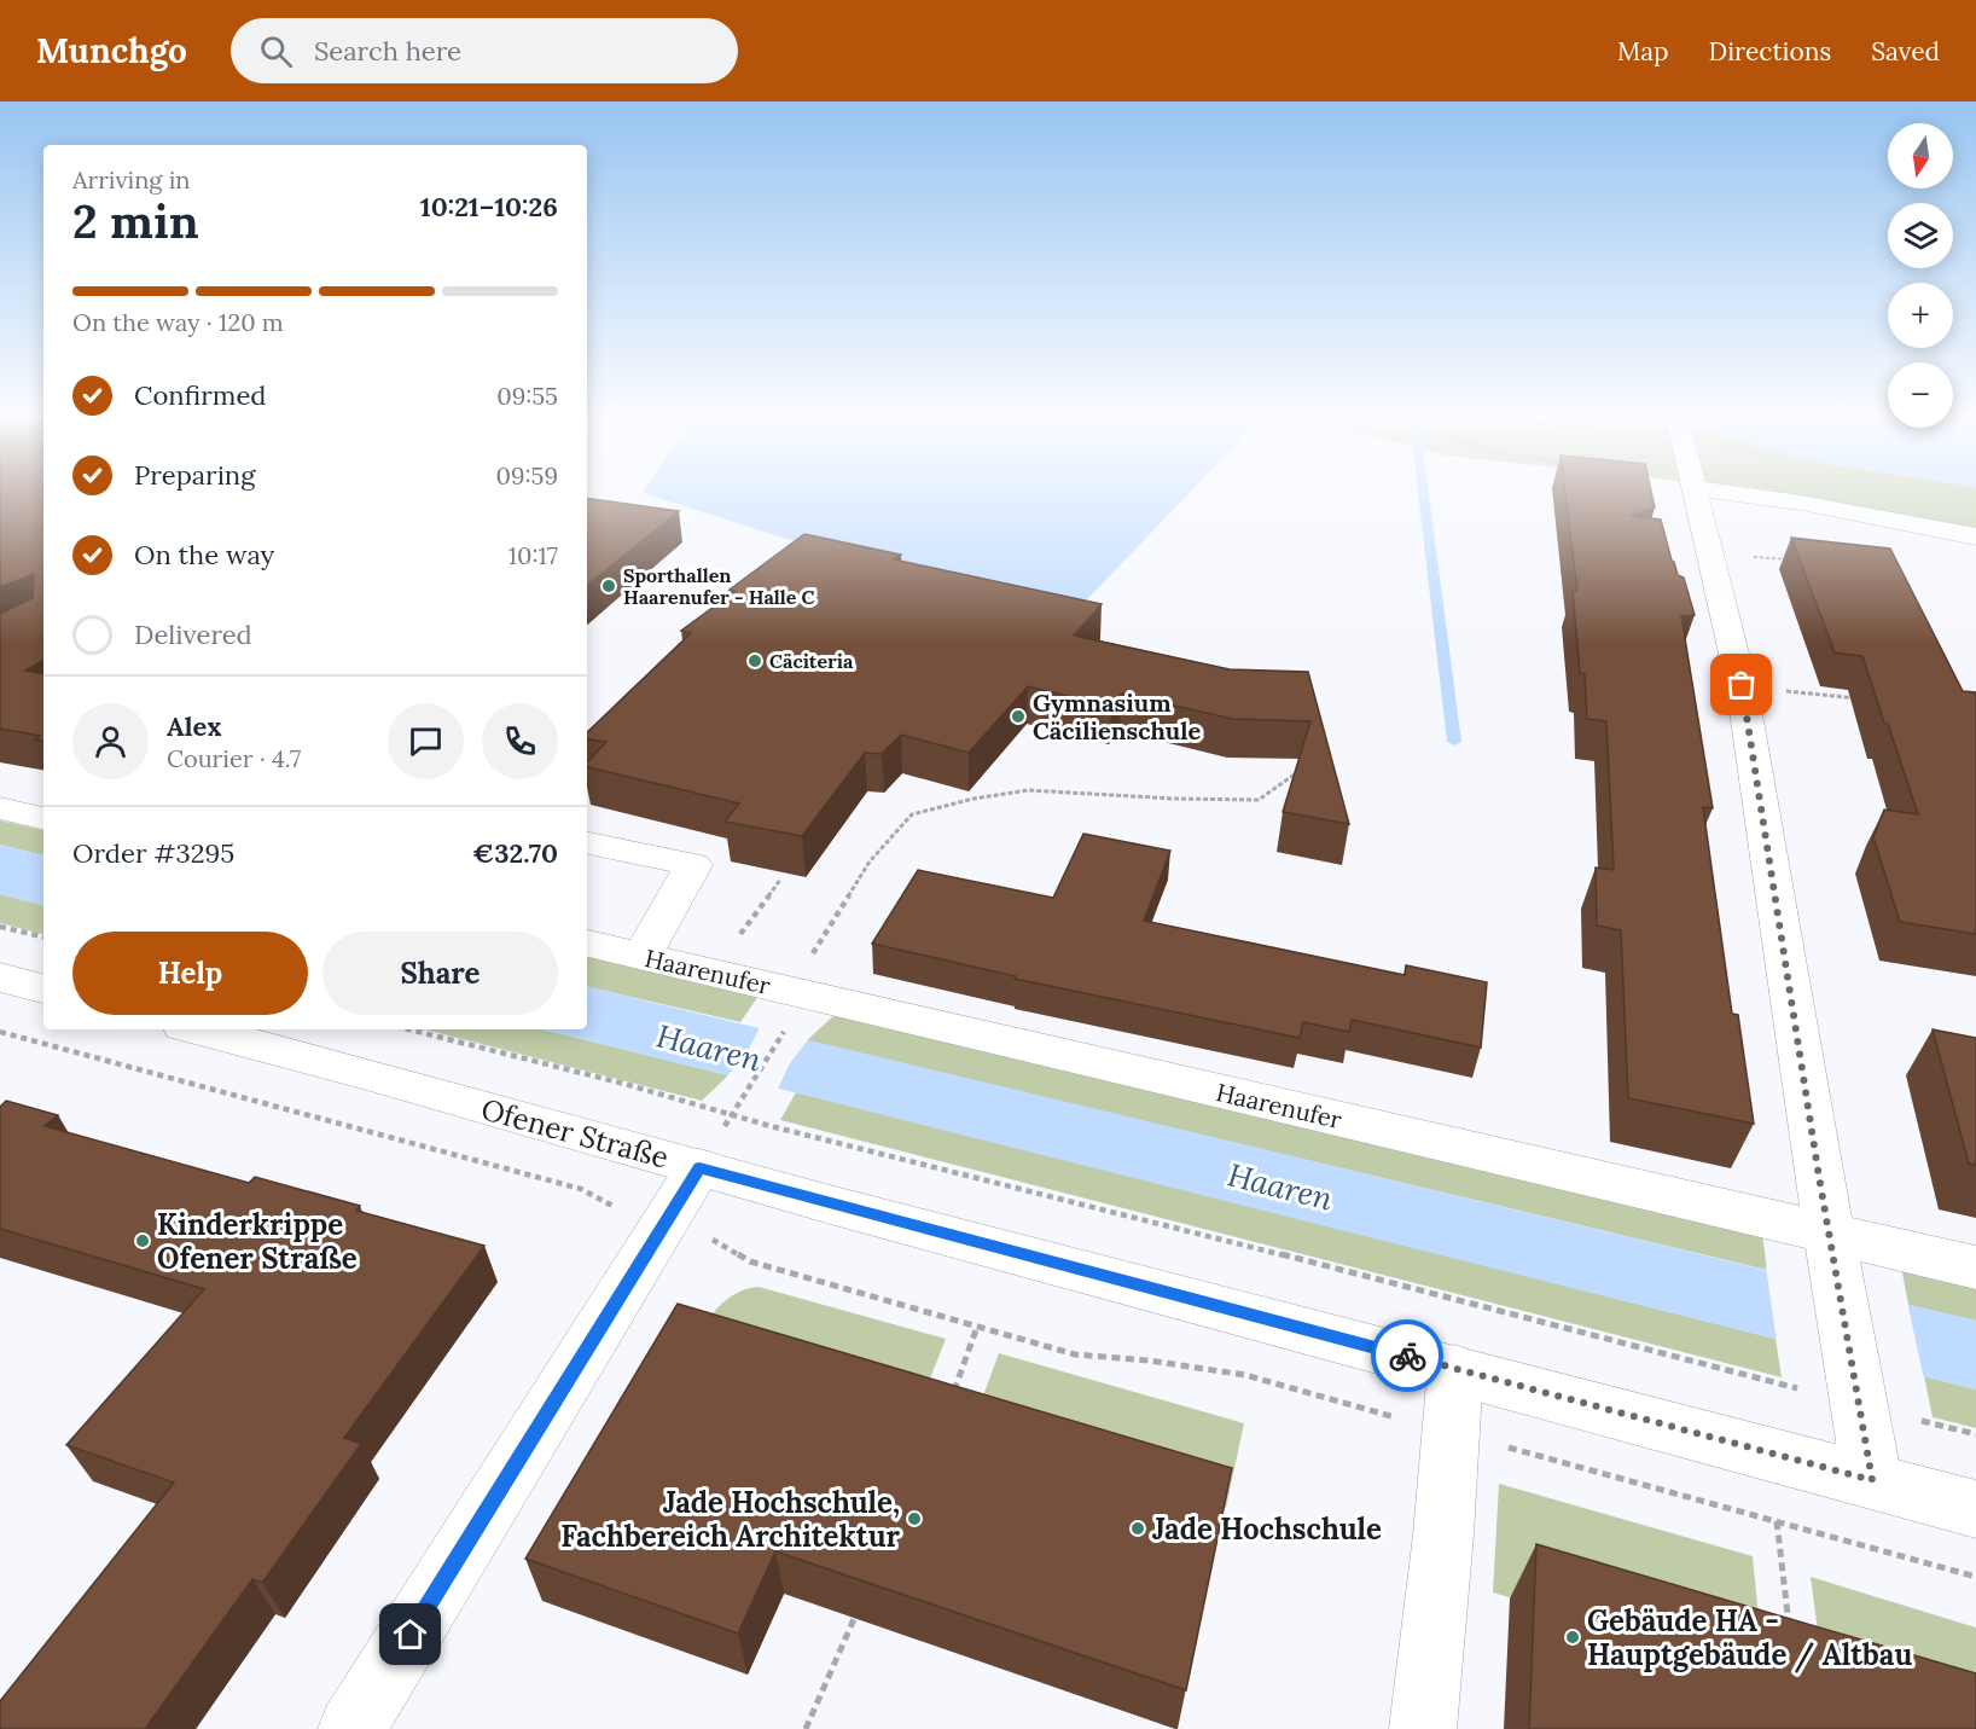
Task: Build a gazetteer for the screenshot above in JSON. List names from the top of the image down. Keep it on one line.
{"streets":{"street":["Haarenufer","Ofener Straße"]},"water":["Haaren"],"places":["Sporthallen Haarenufer - Halle C","Cäciteria","Gymnasium Cäcilienschule","Kinderkrippe Ofener Straße","Jade Hochschule, Fachbereich Architektur","Jade Hochschule","Gebäude HA - Hauptgebäude / Altbau"],"north":"bottom","page":{"header":"Munchgo","search":"Search here","nav":["Map","Directions","Saved"],"map_buttons":["+","−"],"heading":["2 min","Arriving in","10:21–10:26"],"panel":["Alex","Courier · 4.7","Order #3295","€32.70"],"bar":"On the way · 120 m","list":[["Confirmed","09:55"],["Preparing","09:59"],["On the way","10:17"],"Delivered"],"buttons":["Help","Share"]}}
